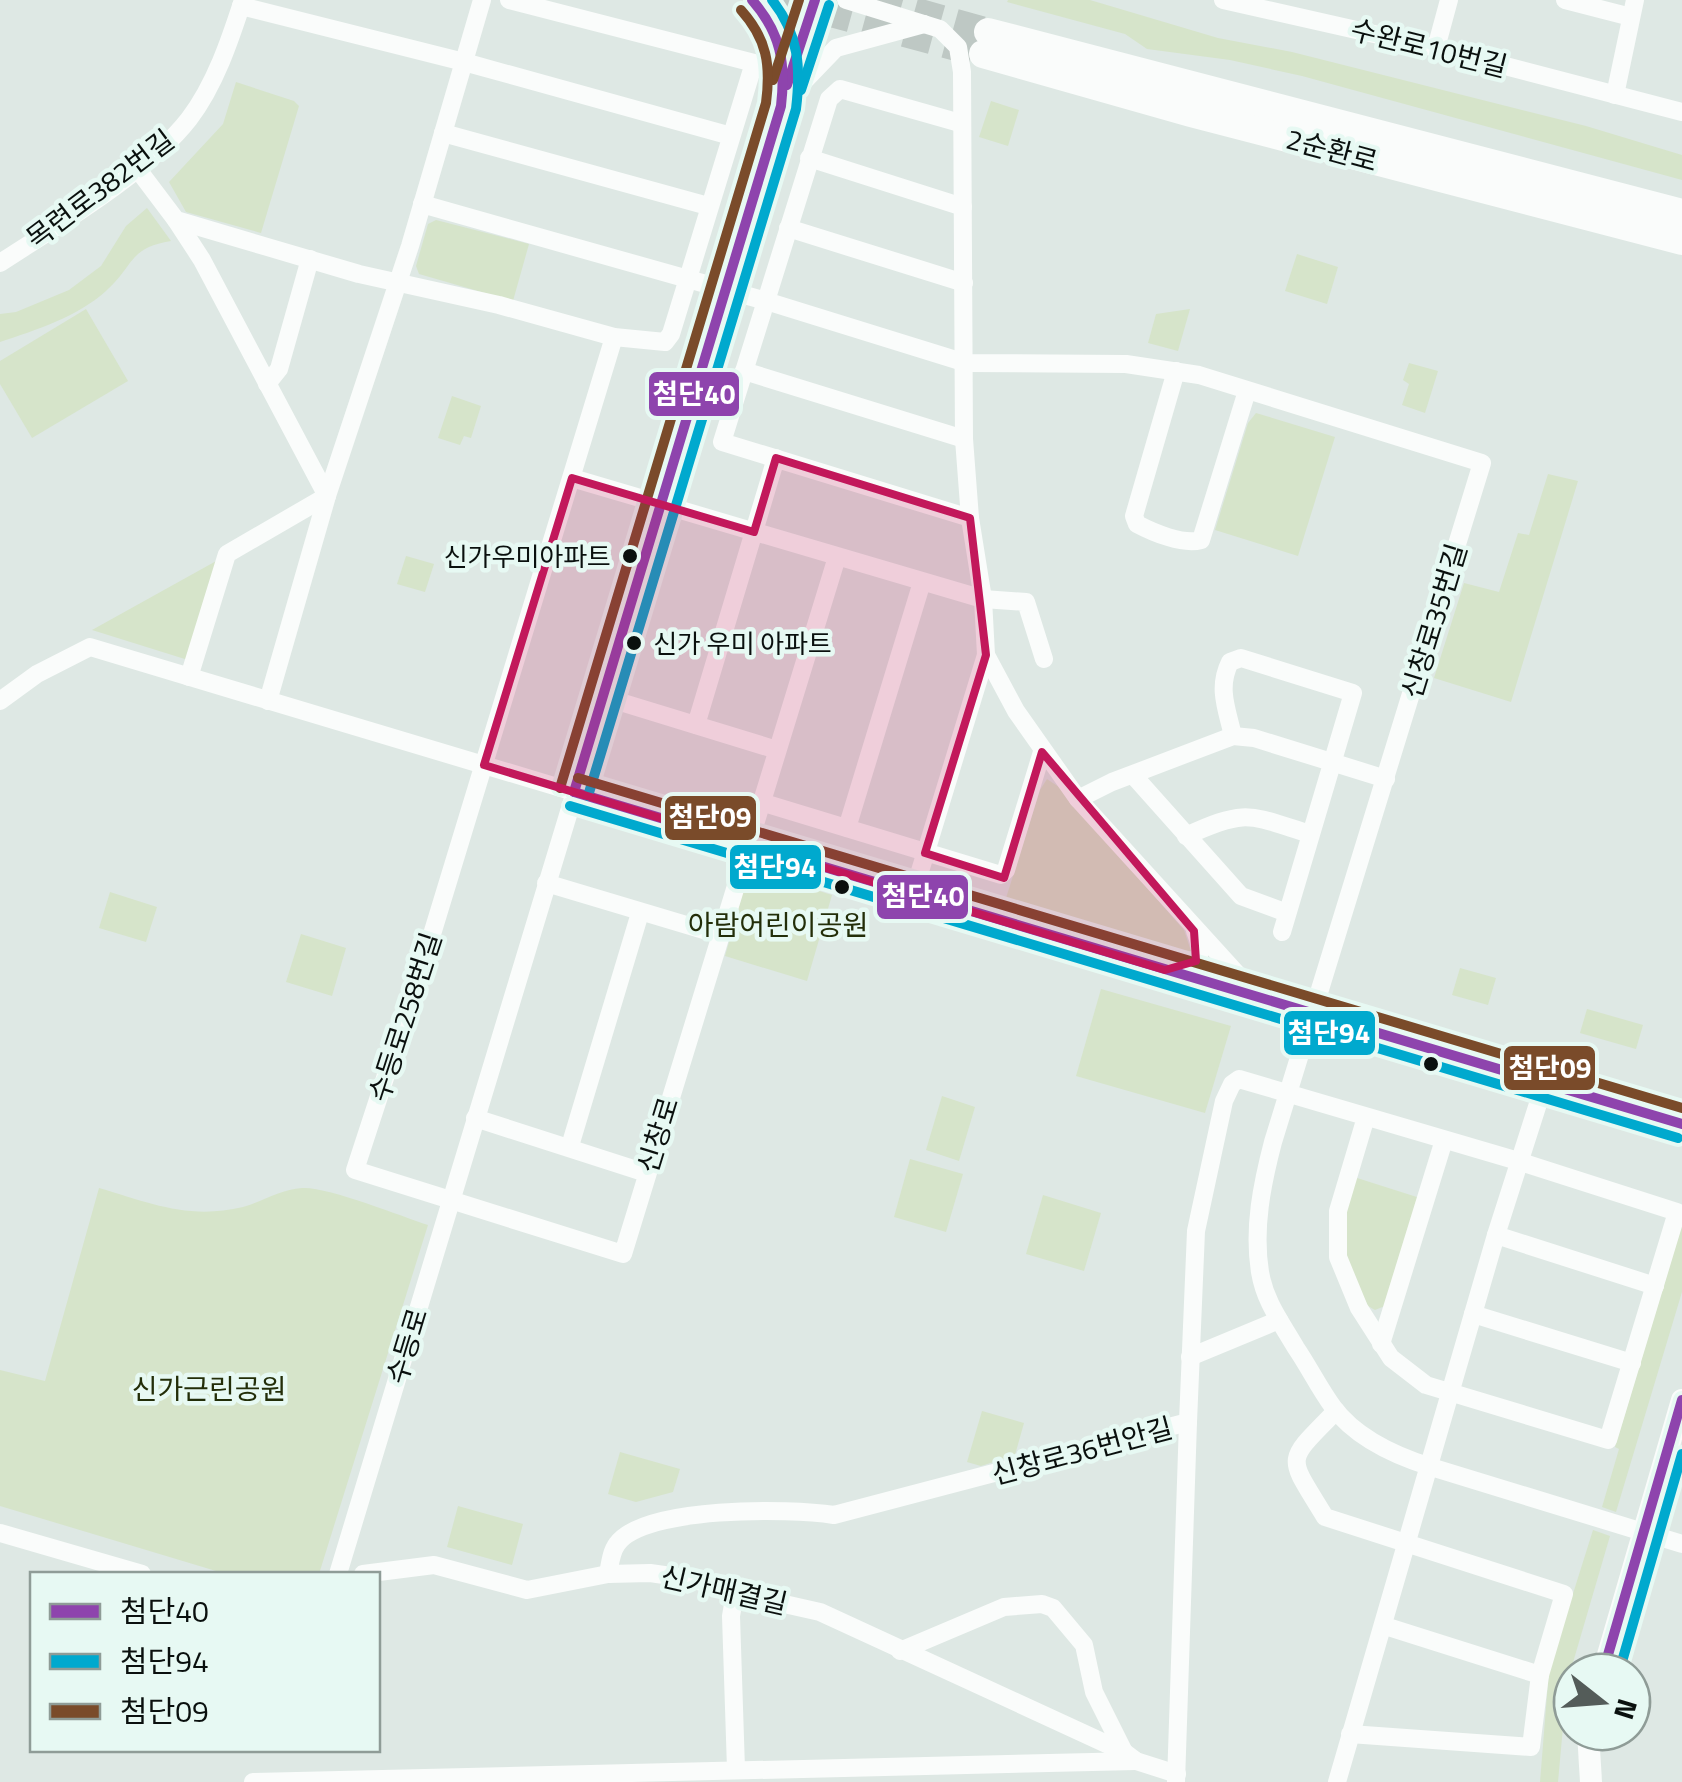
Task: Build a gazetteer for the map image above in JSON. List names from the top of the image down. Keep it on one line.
{"streets":{"highway":["2순환로"],"street":["수완로10번길","목련로382번길","신창로35번길","수등로258번길","신창로","수등로","신창로36번안길","신가매결길"]},"crossings":[["신창로35번길","수등로"],["신창로35번길","신창로36번안길"],["수등로258번길","신창로"],["수등로258번길","수등로"],["신창로","수등로"],["신창로36번안길","신가매결길"]],"parks":["아람어린이공원","신가근린공원"],"places":["신가우미아파트","신가 우미 아파트"],"lines":["transit line 첨단40","transit line 첨단94","transit line 첨단09"],"legend":["첨단40","첨단94","첨단09"],"north":"right"}
